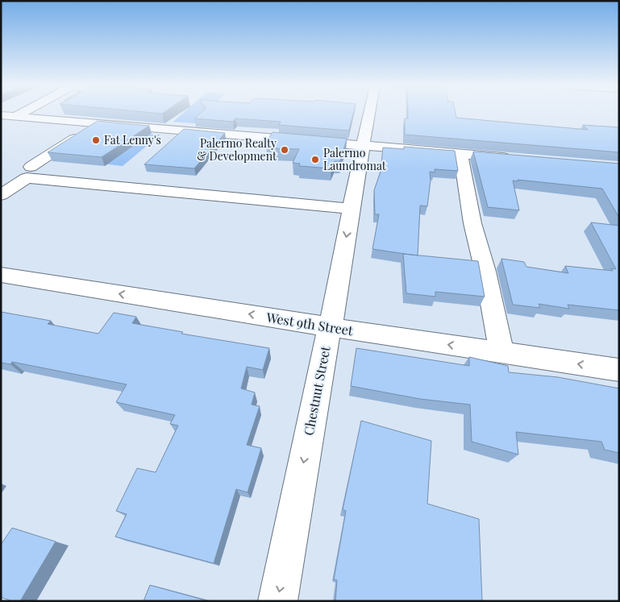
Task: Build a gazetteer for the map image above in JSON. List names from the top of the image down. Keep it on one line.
{"streets":{"street":["West 9th Street","Chestnut Street"]},"crossings":[["West 9th Street","Chestnut Street"]],"places":["Fat Lenny's","Palermo Realty & Development","Palermo Laundromat"]}
